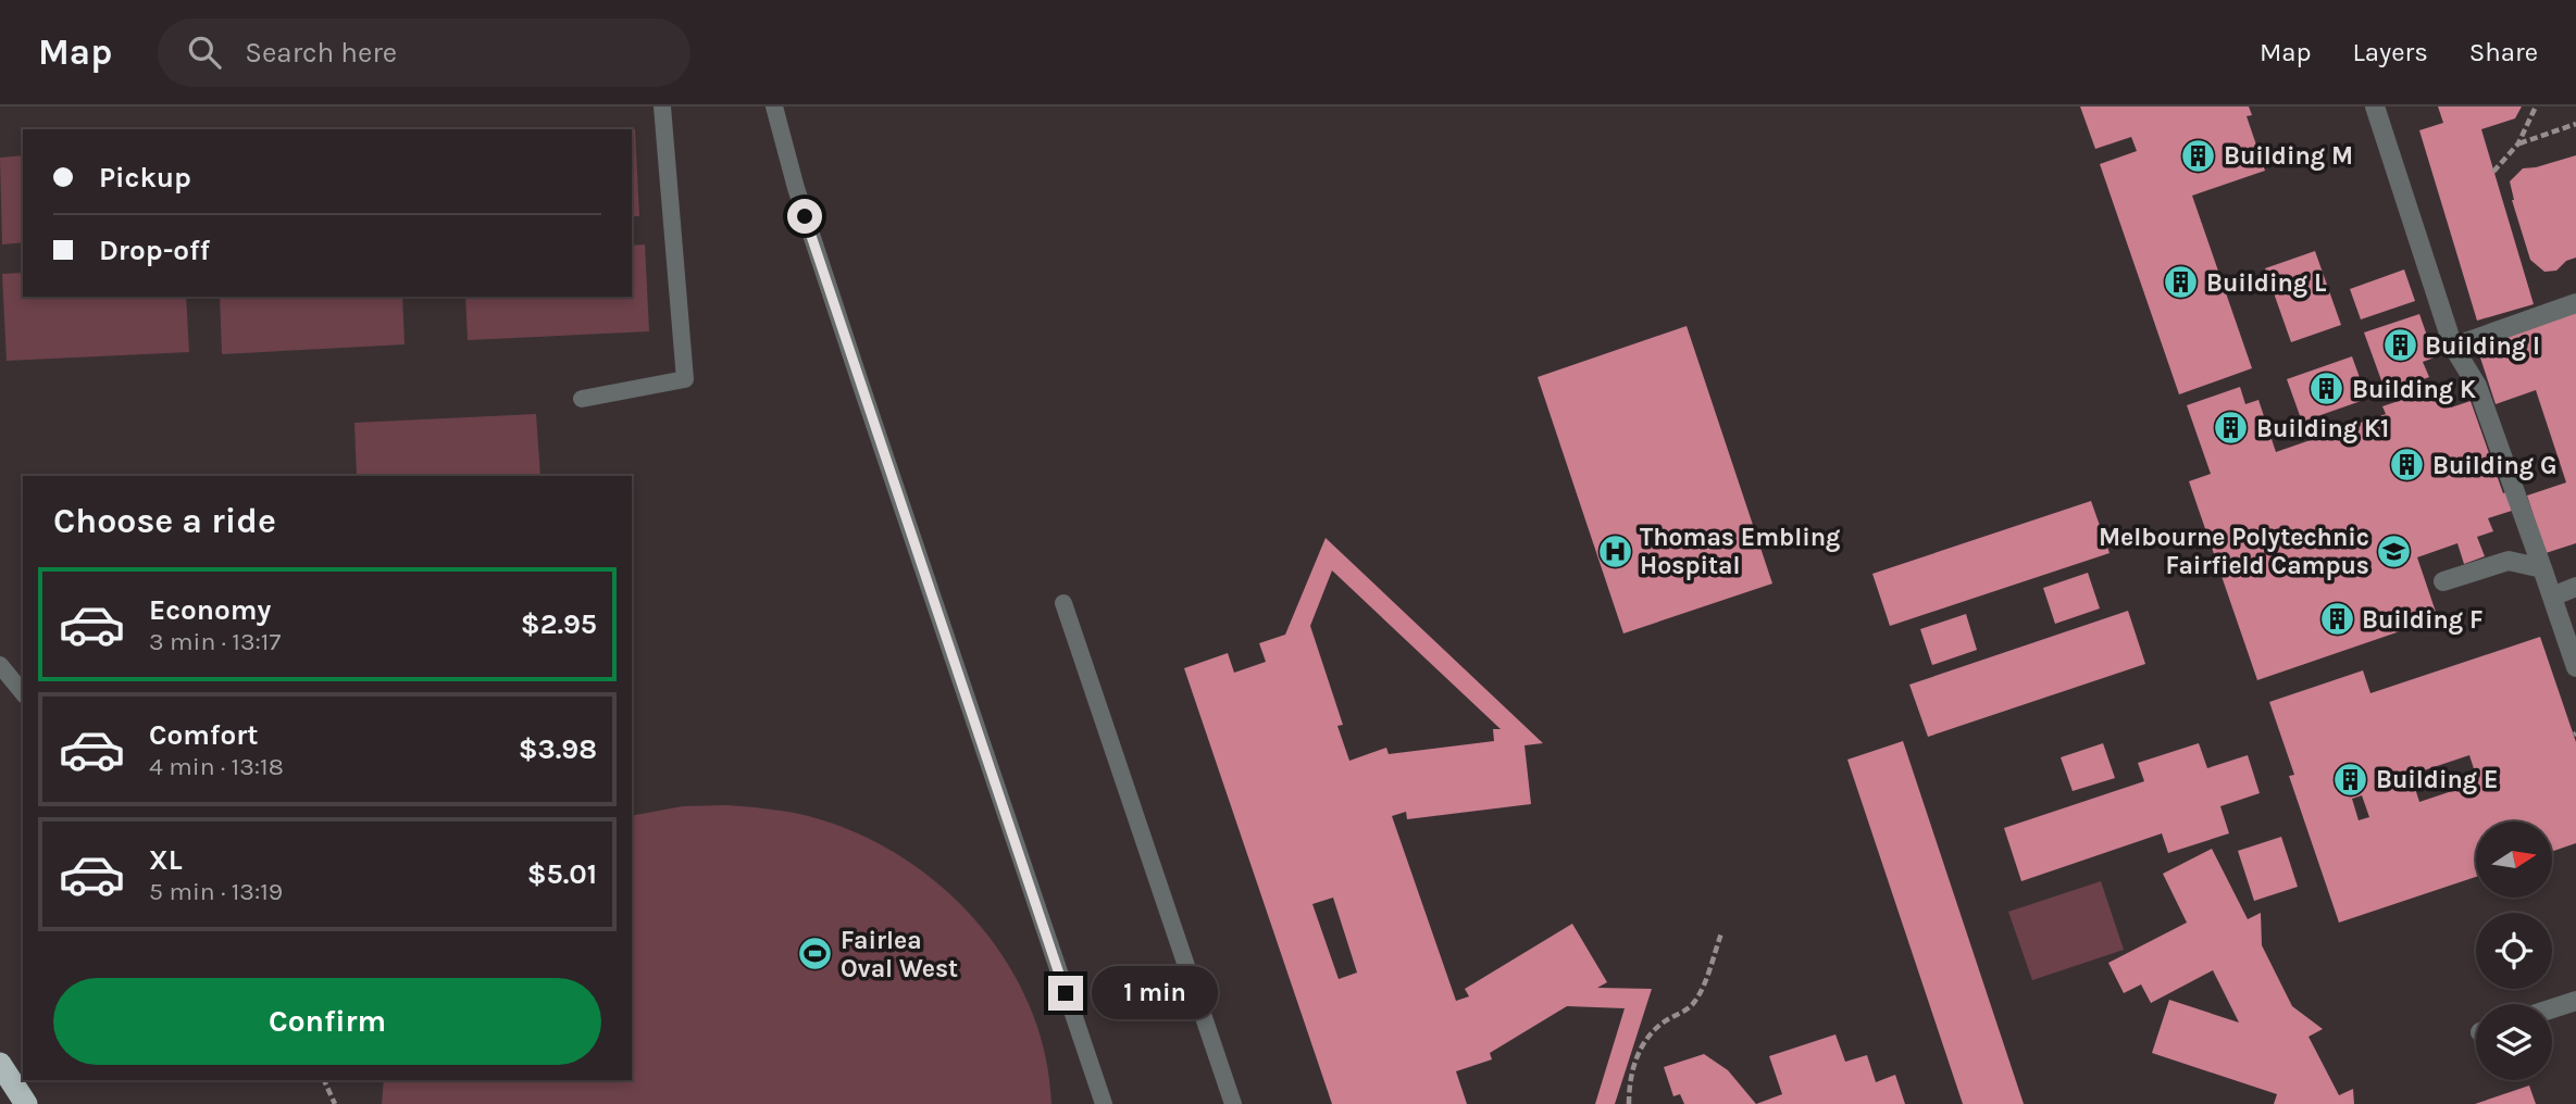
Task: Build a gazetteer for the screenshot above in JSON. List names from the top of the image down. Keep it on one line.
{"places":{"building":["Building M","Building L","Building I","Building K","Building K1","Building G","Building F","Building E"],"hospital":["Thomas Embling Hospital"],"school or university":["Melbourne Polytechnic Fairfield Campus"],"sports":["Fairlea Oval West"]},"north":"right","page":{"header":"Map","search":"Search here","nav":["Map","Layers","Share"],"banner":["Pickup","Drop-off"],"heading":"Choose a ride","list":[{"name":"Economy","note":"3 min · 13:17","value":"$2.95"},{"name":"Comfort","note":"4 min · 13:18","value":"$3.98"},{"name":"XL","note":"5 min · 13:19","value":"$5.01"}],"buttons":"Confirm","bubble":"1 min"}}
